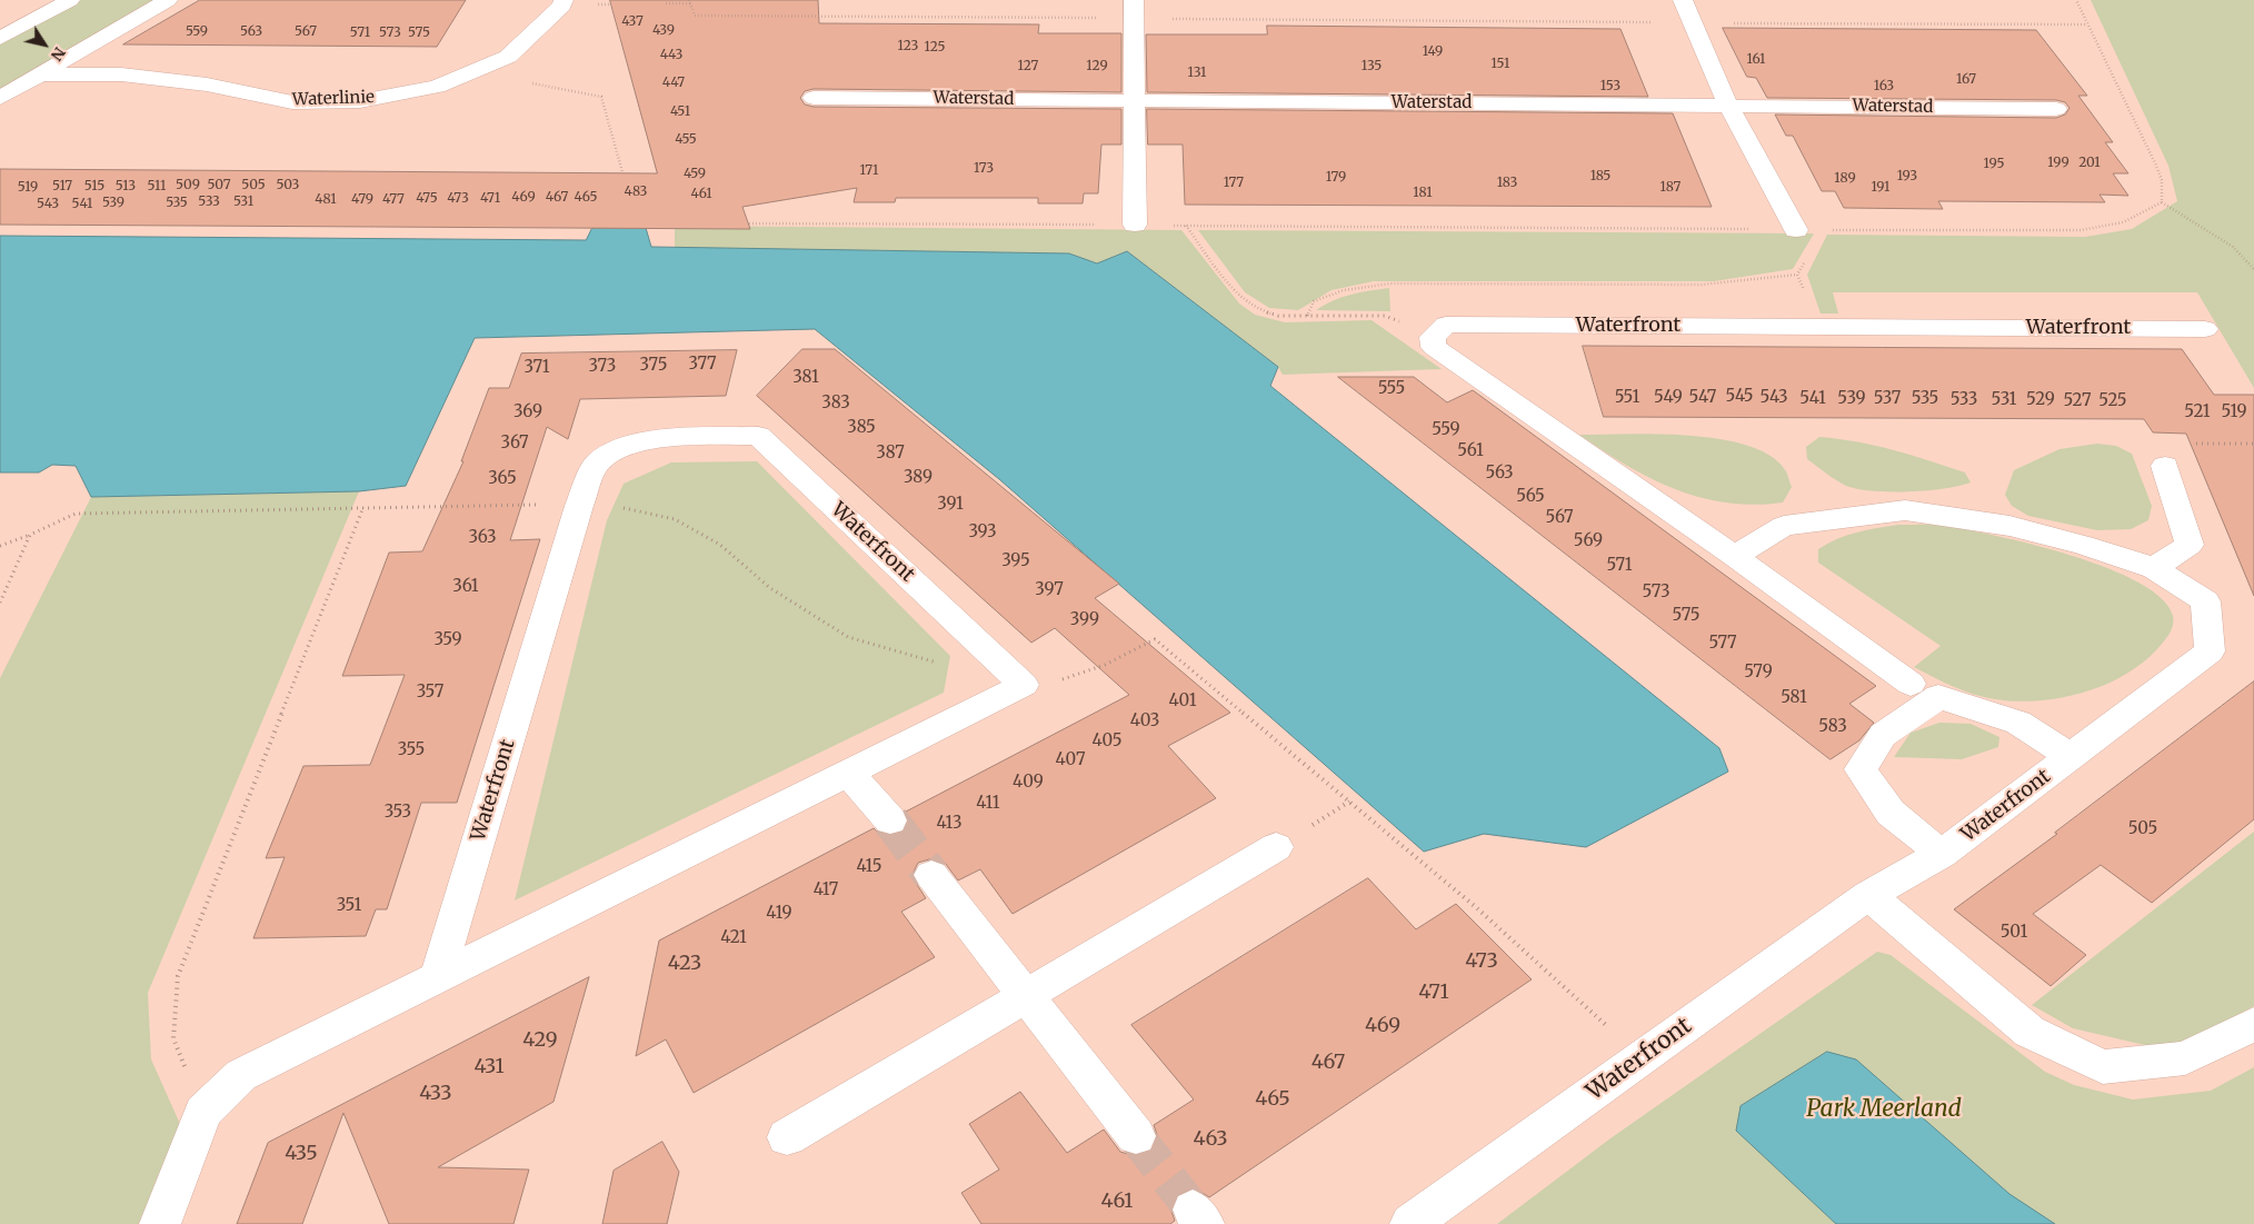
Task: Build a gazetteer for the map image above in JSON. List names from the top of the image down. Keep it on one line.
{"streets":{"street":["Waterlinie","Waterstad","Waterfront"]},"parks":["Park Meerland"],"house_numbers":["437","439","559","563","567","571","573","575","123","125","149","443","161","151","127","129","135","131","167","447","153","163","451","455","199","201","195","173","171","459","185","193","179","189","177","183","509","507","505","503","517","515","513","511","519","187","191","483","181","461","469","467","465","475","473","471","481","479","477","533","531","539","535","543","541","377","375","373","371","381","555","545","551","549","547","543","541","539","537","535","533","531","529","527","525","383","369","521","519","385","559","367","561","387","563","389","365","565","391","567","393","363","569","395","571","361","397","573","575","399","359","577","579","357","581","401","403","583","405","355","407","409","411","353","413","505","415","417","351","419","501","421","473","423","471","469","429","467","431","433","465","463","435","461"],"north":"bottom right"}
